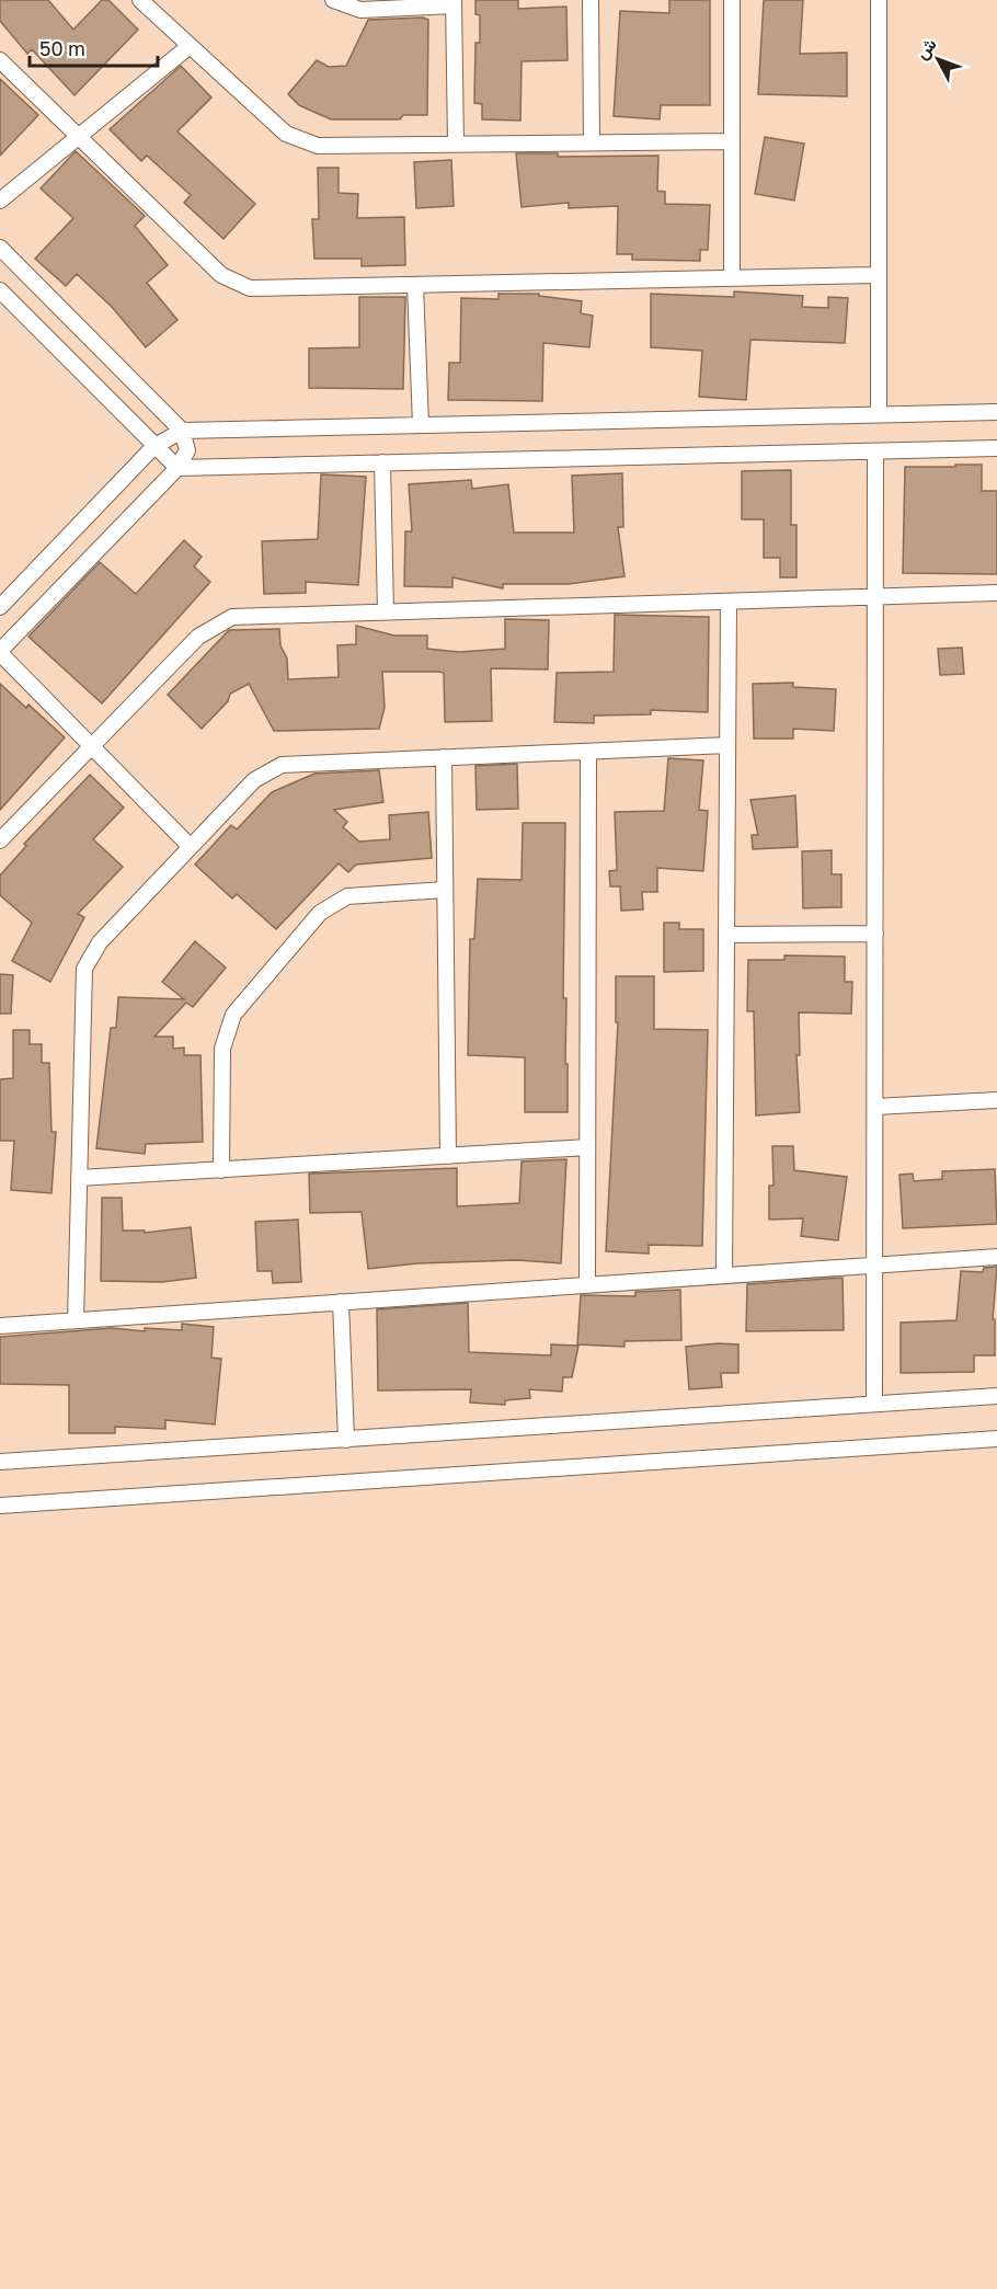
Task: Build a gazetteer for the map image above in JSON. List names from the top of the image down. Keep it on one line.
{"scale_bar":"50 m","north":"top left"}
